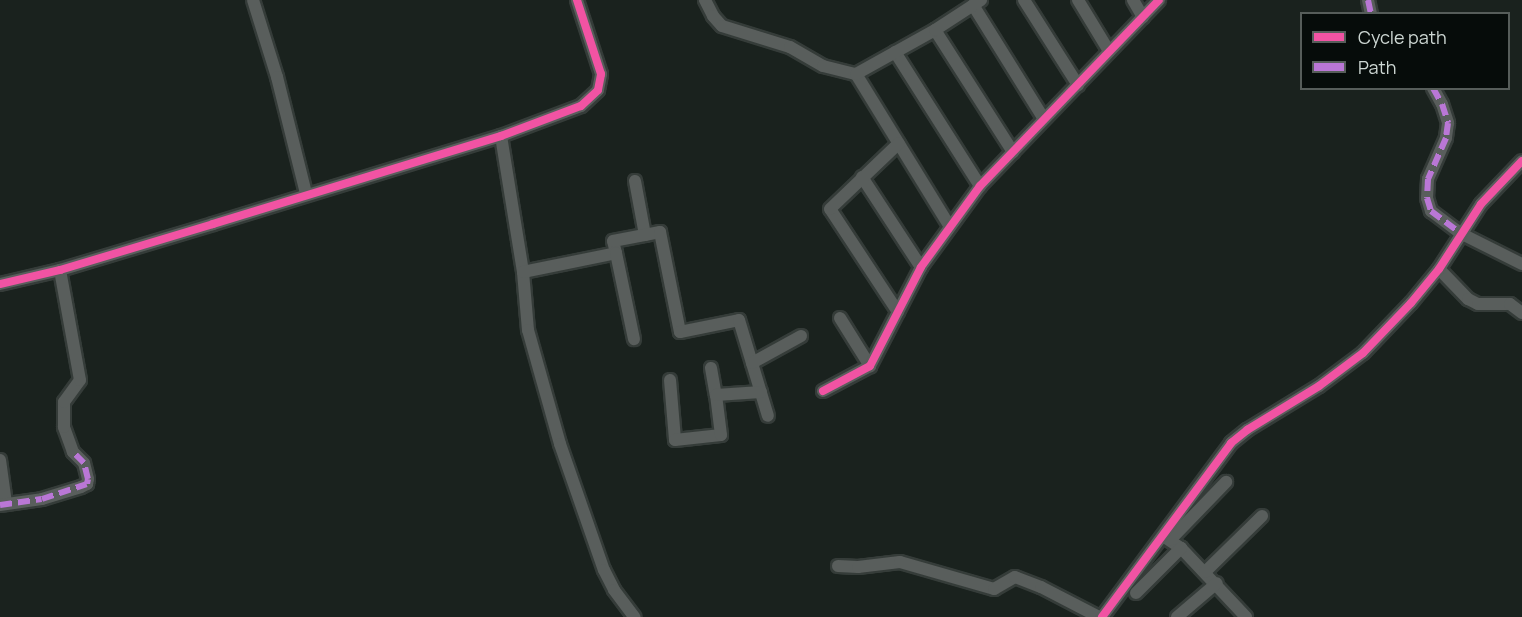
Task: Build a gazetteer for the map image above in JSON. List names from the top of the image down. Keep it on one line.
{"legend":["Cycle path","Path"]}
